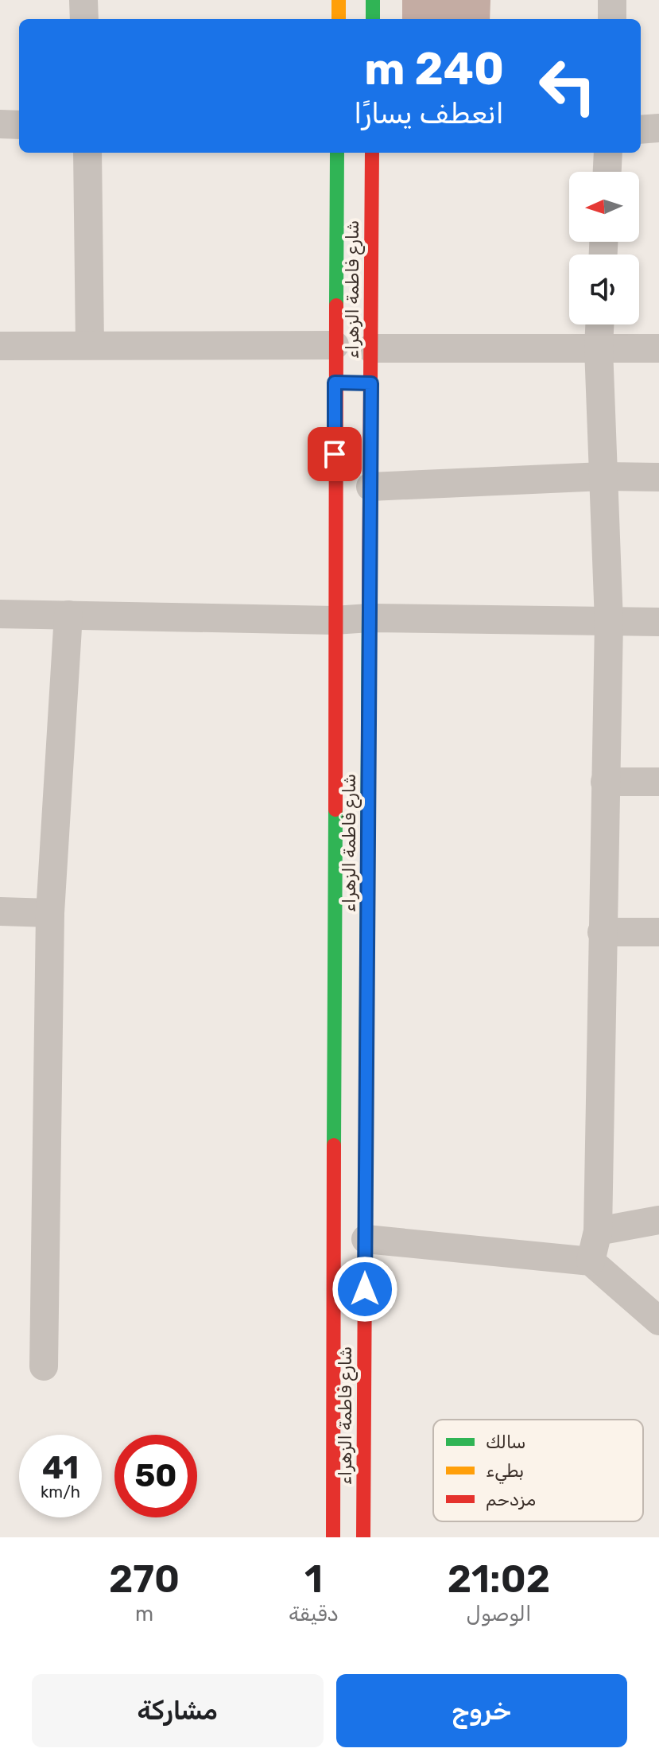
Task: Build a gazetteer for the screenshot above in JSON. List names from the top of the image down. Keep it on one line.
{"streets":{"main road":["شارع فاطمة الزهراء"]},"legend":["سالك","بطيء","مزدحم"],"north":"left","page":{"turn":["240 m","انعطف يسارًا"],"speed":"41 km/h","limit":"50","eta":["21:02","الوصول","1","دقيقة","270","m"],"buttons":["خروج","مشاركة"]}}
